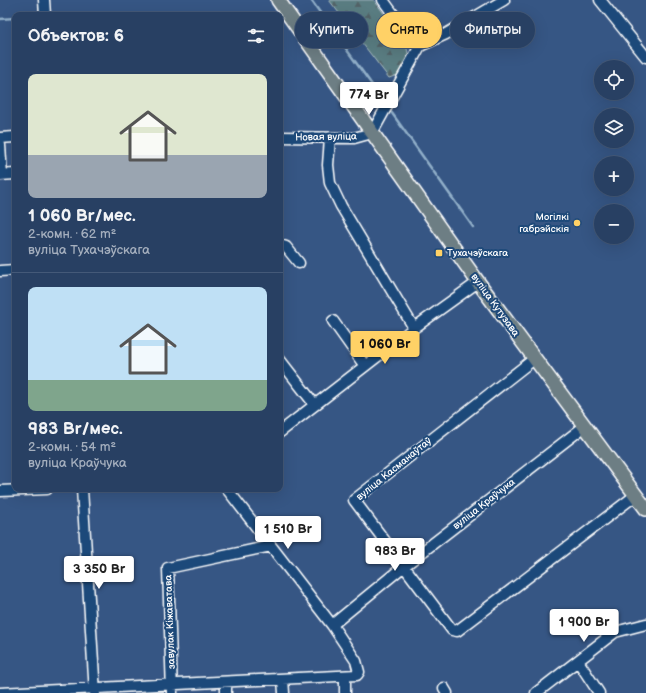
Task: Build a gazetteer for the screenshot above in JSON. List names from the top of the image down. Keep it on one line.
{"streets":{"main road":["вуліца Кутузава"],"street":["Новая вуліца","вуліца Касманаўтаў","вуліца Краўчука","завулак Кіжаватава"]},"crossings":[["Новая вуліца","вуліца Кутузава"],["вуліца Кутузава","вуліца Касманаўтаў"],["вуліца Кутузава","вуліца Краўчука"],["вуліца Касманаўтаў","вуліца Краўчука"]],"places":{"other":["Могілкі габрэйскія"],"transit":["Тухачэўскага"]},"page":{"chip":["Купить","Снять","Фильтры"],"heading":"Объектов: 6","map_buttons":["+","−"],"list":[{"name":"1 060 Br/мес.","note":"2-комн. · 62 m² · вуліца Тухачэўскага"},{"name":"983 Br/мес.","note":"2-комн. · 54 m² · вуліца Краўчука"}],"price":["774 Br","1 060 Br","1 510 Br","983 Br","3 350 Br","1 900 Br"]}}
